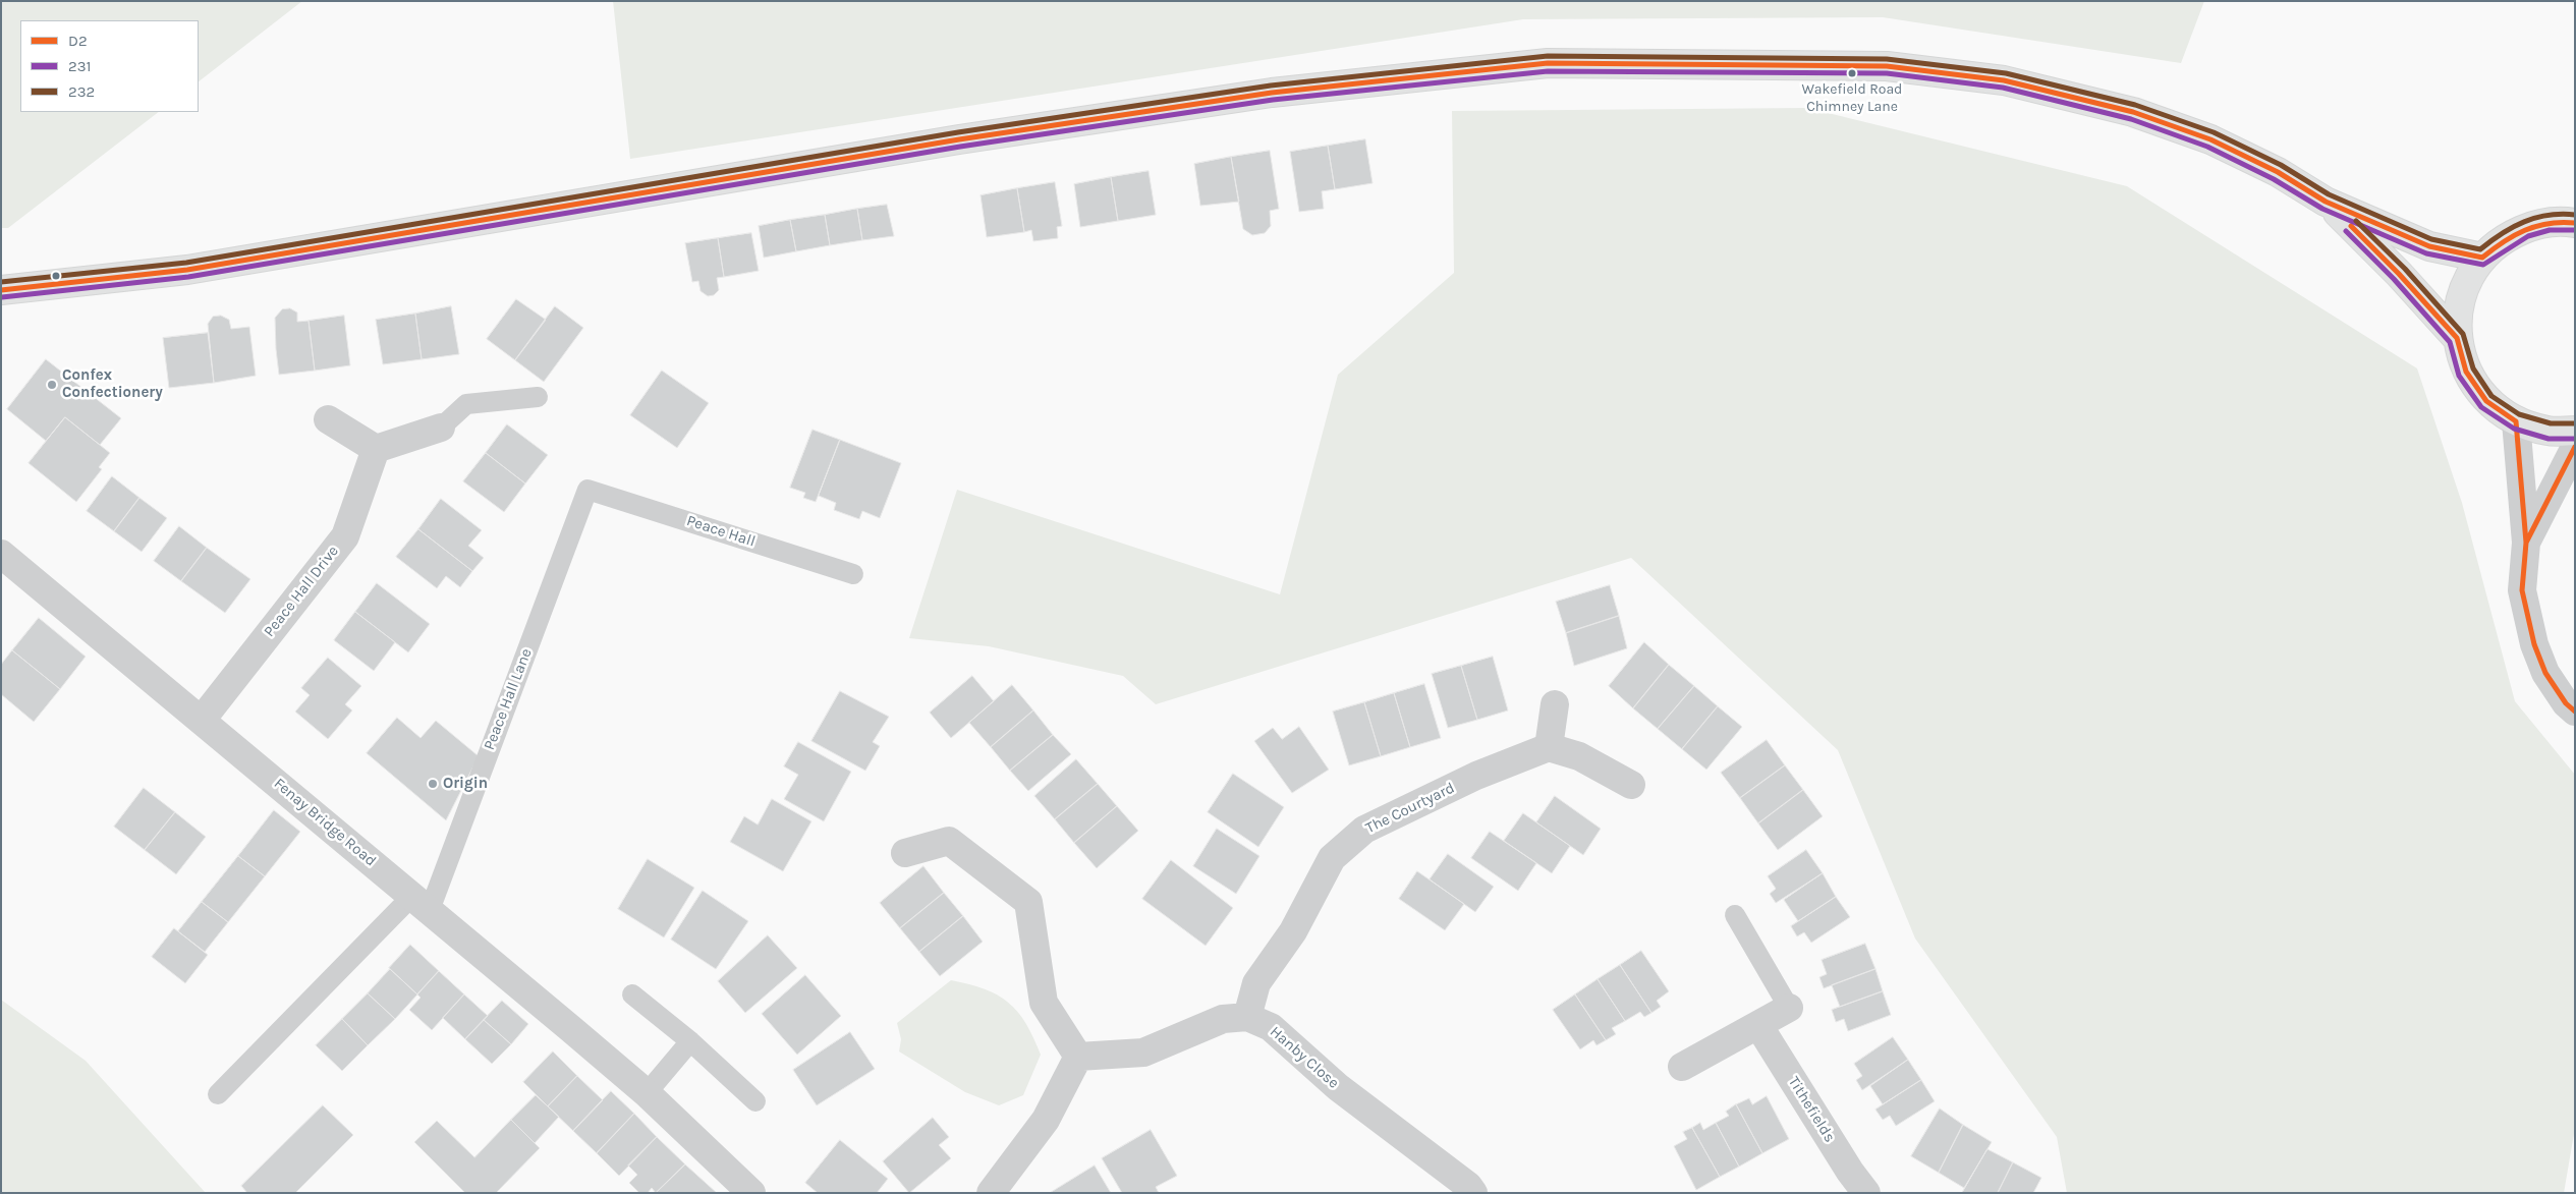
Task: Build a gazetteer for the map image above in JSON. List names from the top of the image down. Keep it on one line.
{"streets":{"street":["Peace Hall Drive","The Courtyard","Fenay Bridge Road","Hanby Close","Tithefields"],"lane":["Peace Hall","Peace Hall Lane"]},"crossings":[["Peace Hall","Peace Hall Lane"],["Peace Hall Drive","Fenay Bridge Road"],["Peace Hall Lane","Fenay Bridge Road"],["The Courtyard","Hanby Close"]],"places":["Wakefield Road Chimney Lane","Confex Confectionery","Origin"],"lines":["transit line 232","transit line D2","transit line 231"],"legend":["D2","231","232"]}
